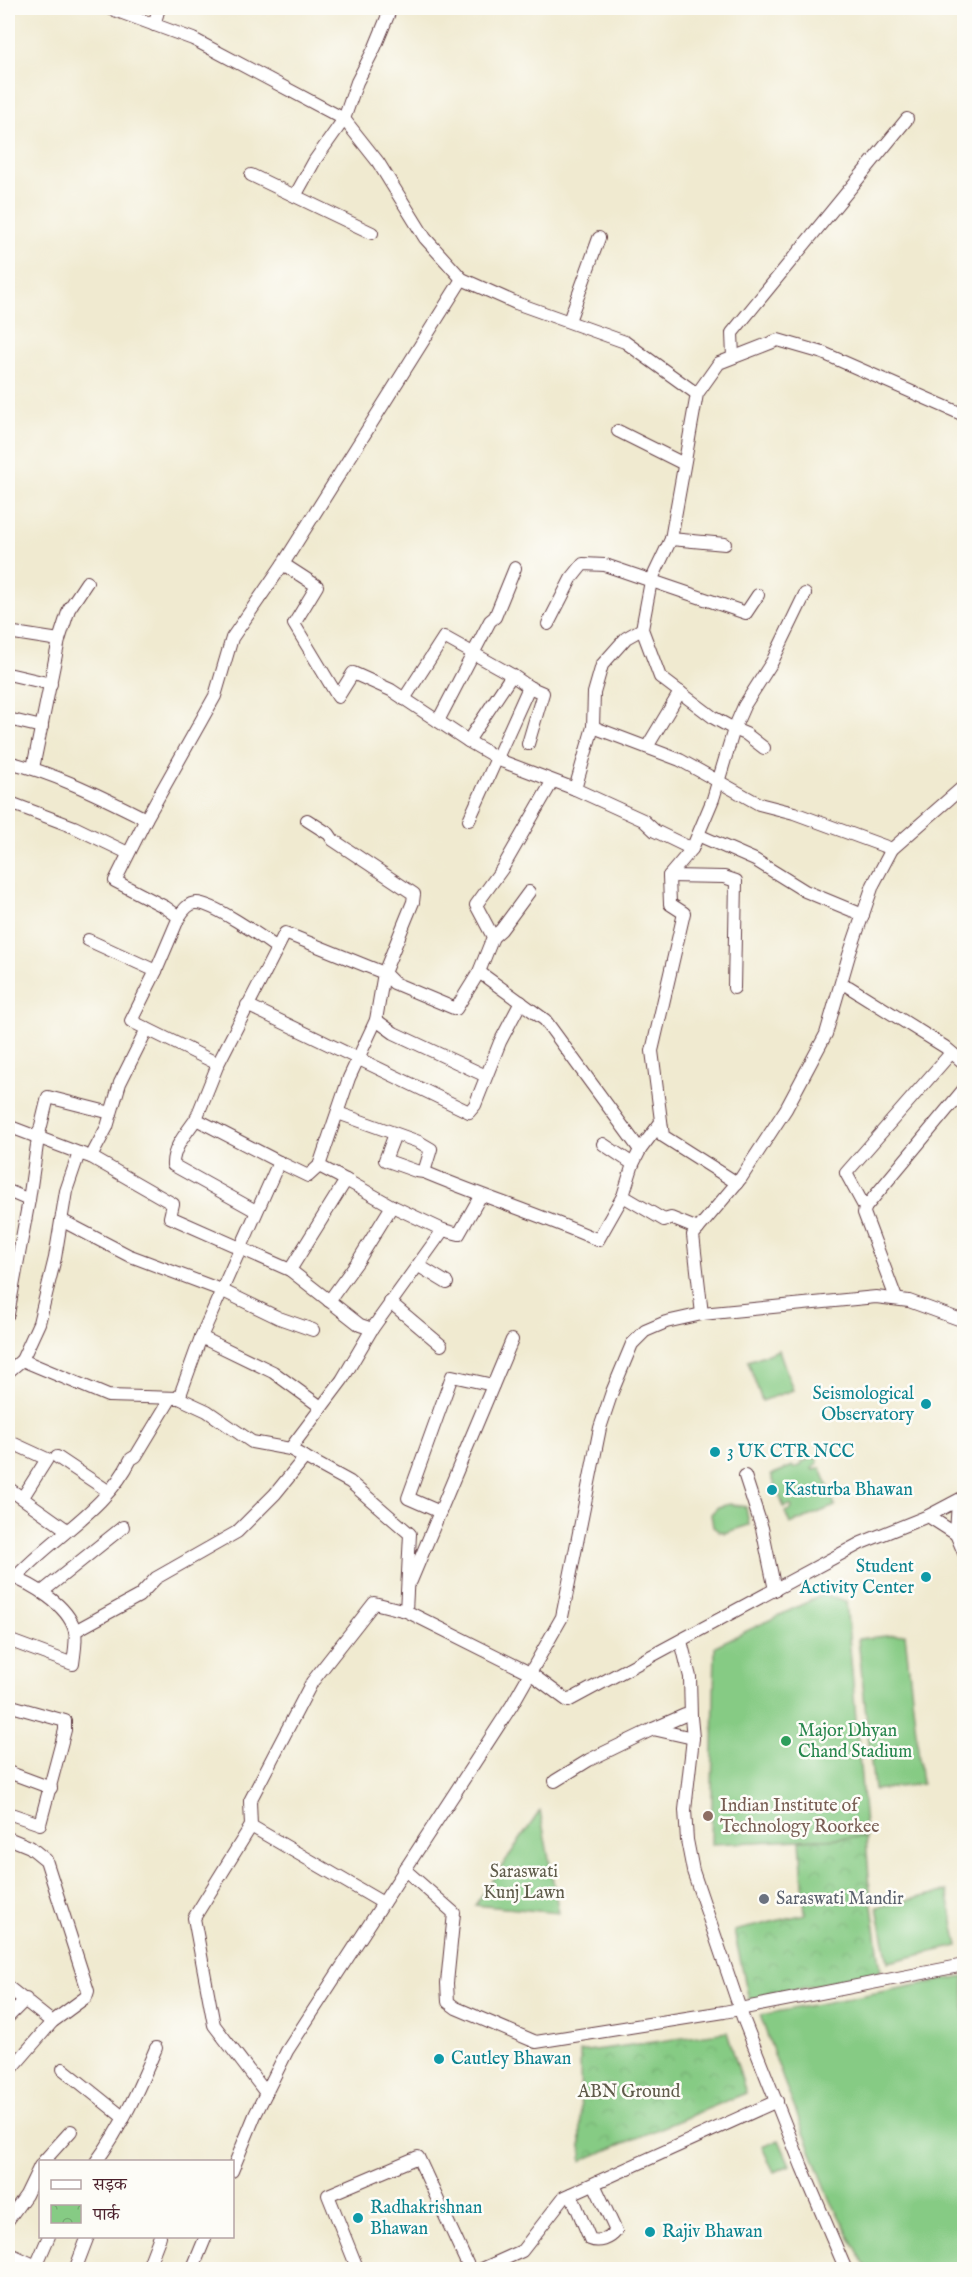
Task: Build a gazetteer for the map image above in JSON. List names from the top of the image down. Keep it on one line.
{"parks":["Saraswati Kunj Lawn","ABN Ground"],"places":["Seismological Observatory","3 UK CTR NCC","Kasturba Bhawan","Student Activity Center","Major Dhyan Chand Stadium","Indian Institute of Technology Roorkee","Saraswati Mandir","Cautley Bhawan","Radhakrishnan Bhawan","Rajiv Bhawan"],"legend":["सड़क","पार्क"]}
